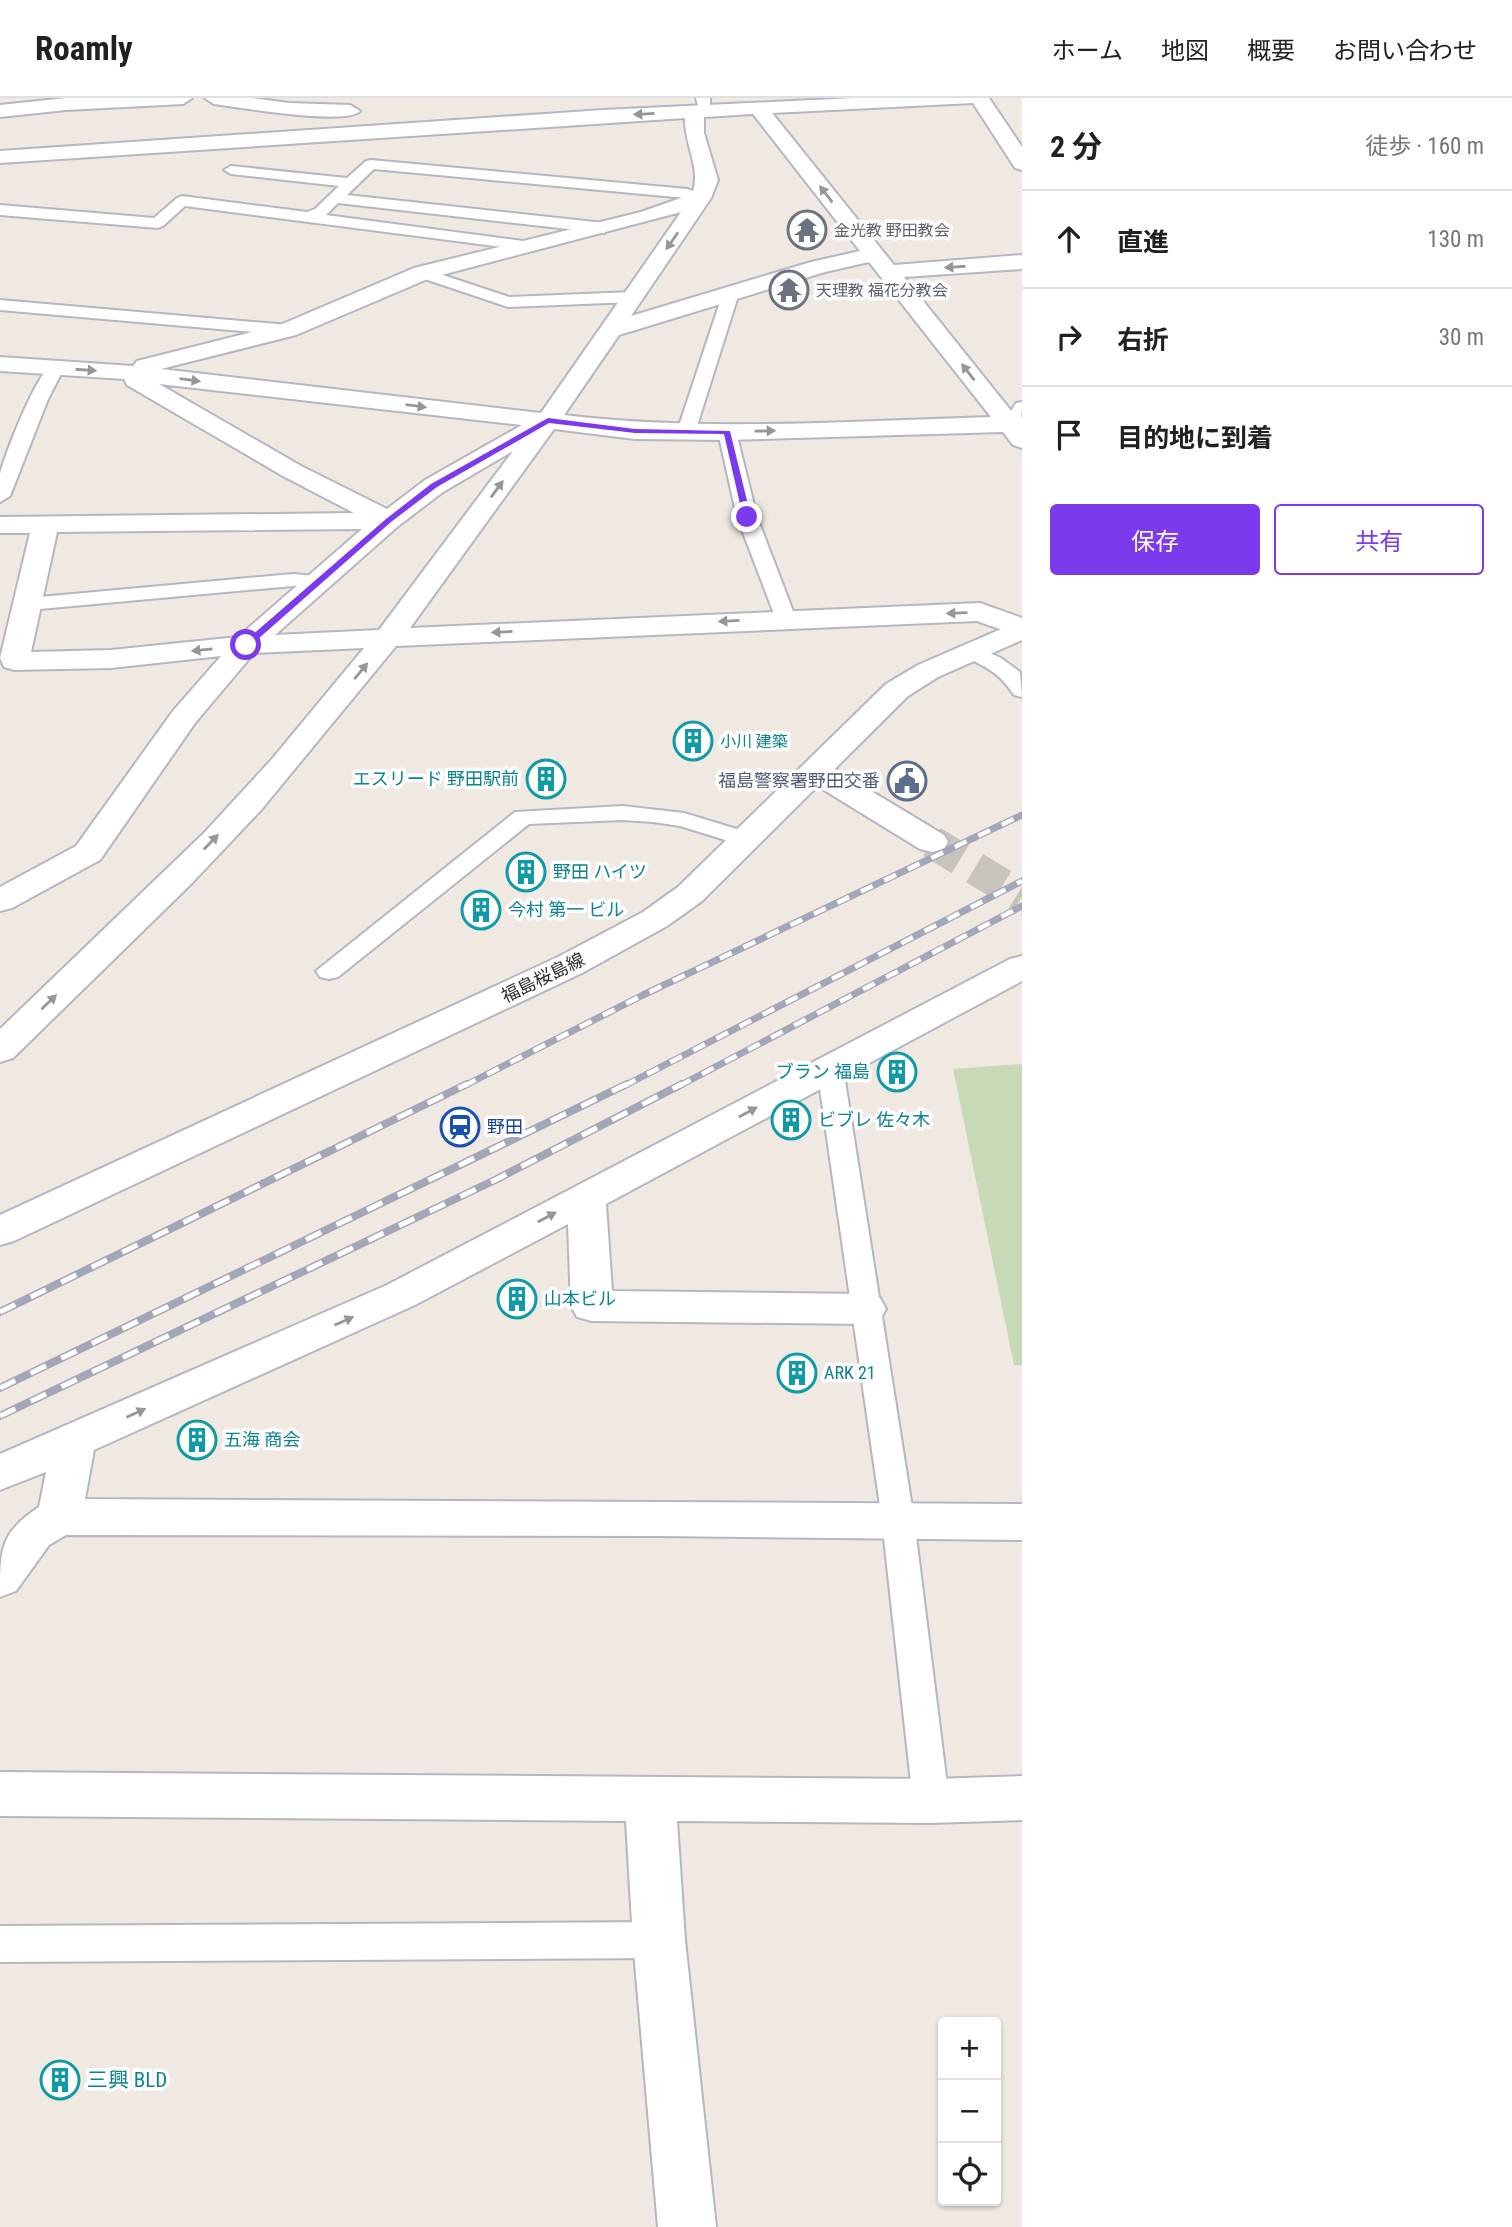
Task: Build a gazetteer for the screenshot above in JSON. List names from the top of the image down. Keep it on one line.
{"streets":{"street":["福島桜島線"]},"places":{"temple":["金光教 野田教会","天理教 福花分教会"],"building":["小川 建築","エスリード 野田駅前","野田 ハイツ","今村 第一 ビル","ブラン 福島","ビブレ 佐々木","山本ビル","ARK 21","五海 商会","三興 BLD"],"public building":["福島警察署野田交番"],"station":["野田"]},"page":{"header":"Roamly","nav":["ホーム","地図","概要","お問い合わせ"],"heading":["2 分","徒歩 · 160 m"],"list":[["直進","130 m"],["右折","30 m"],"目的地に到着"],"buttons":["保存","共有"],"map_buttons":["+","−"]}}
